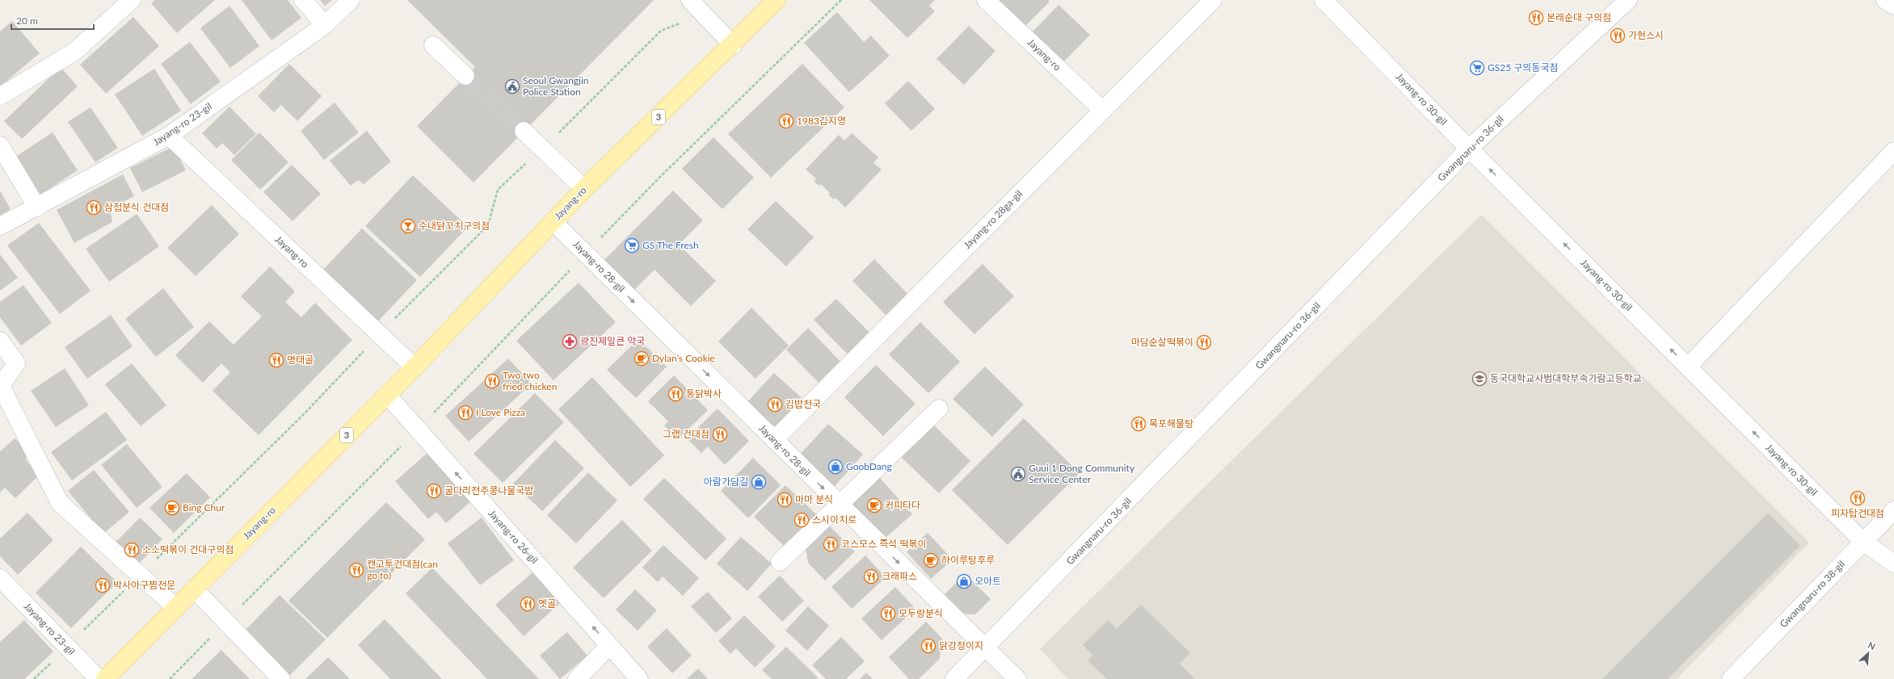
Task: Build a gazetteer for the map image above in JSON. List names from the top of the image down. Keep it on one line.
{"streets":{"main road":["Jayang-ro","3"],"street":["Jayang-ro 30-gil","Jayang-ro 23-gil","Gwangnaru-ro 36-gil","Jayang-ro 28ga-gil","Jayang-ro 28-gil","Jayang-ro 26-gil","Gwangnaru-ro 38-gil"]},"crossings":[["Jayang-ro","Jayang-ro 23-gil"],["Jayang-ro","Jayang-ro 28ga-gil"],["Jayang-ro","Jayang-ro 28-gil"],["Jayang-ro","Jayang-ro 26-gil"],["Jayang-ro 30-gil","Gwangnaru-ro 36-gil"],["Jayang-ro 30-gil","Gwangnaru-ro 38-gil"],["Gwangnaru-ro 36-gil","Jayang-ro 28-gil"],["Jayang-ro 28ga-gil","Jayang-ro 28-gil"]],"one_way":["Jayang-ro 30-gil","Jayang-ro 28-gil","Jayang-ro 26-gil"],"places":{"restaurant":["본래순대 구의점","가현스시","1983김지영","삼첩분식 건대점","마담순살떡볶이","명태골","Two two fried chicken","통닭박사","김밥천국","I Love Pizza","목포해물탕","그랩 건대점","굴다리전주콩나물국밥","피자탑건대점","마마 분식","스시이치로","코스모스 즉석 떡볶이","소소떡볶이 건대구의점","캔고투건대점(can go to)","크래파스","박사아구찜전문","옛골","모두랑분식","닭강정이지"],"supermarket":["GS25 구의동국점","GS The Fresh"],"public building":["Seoul Gwangjin Police Station","Guui 1 Dong Community Service Center"],"bar":["수내닭꼬치구의점"],"pharmacy":["광진제일큰 약국"],"cafe":["Dylan’s Cookie","커피타다","Bing Chur","하이루탕후루"],"school or university":["동국대학교사범대학부속가람고등학교"],"shop":["GoobDang","아람가담길","오아트"]},"scale_bar":"20 m","north":"top right"}
